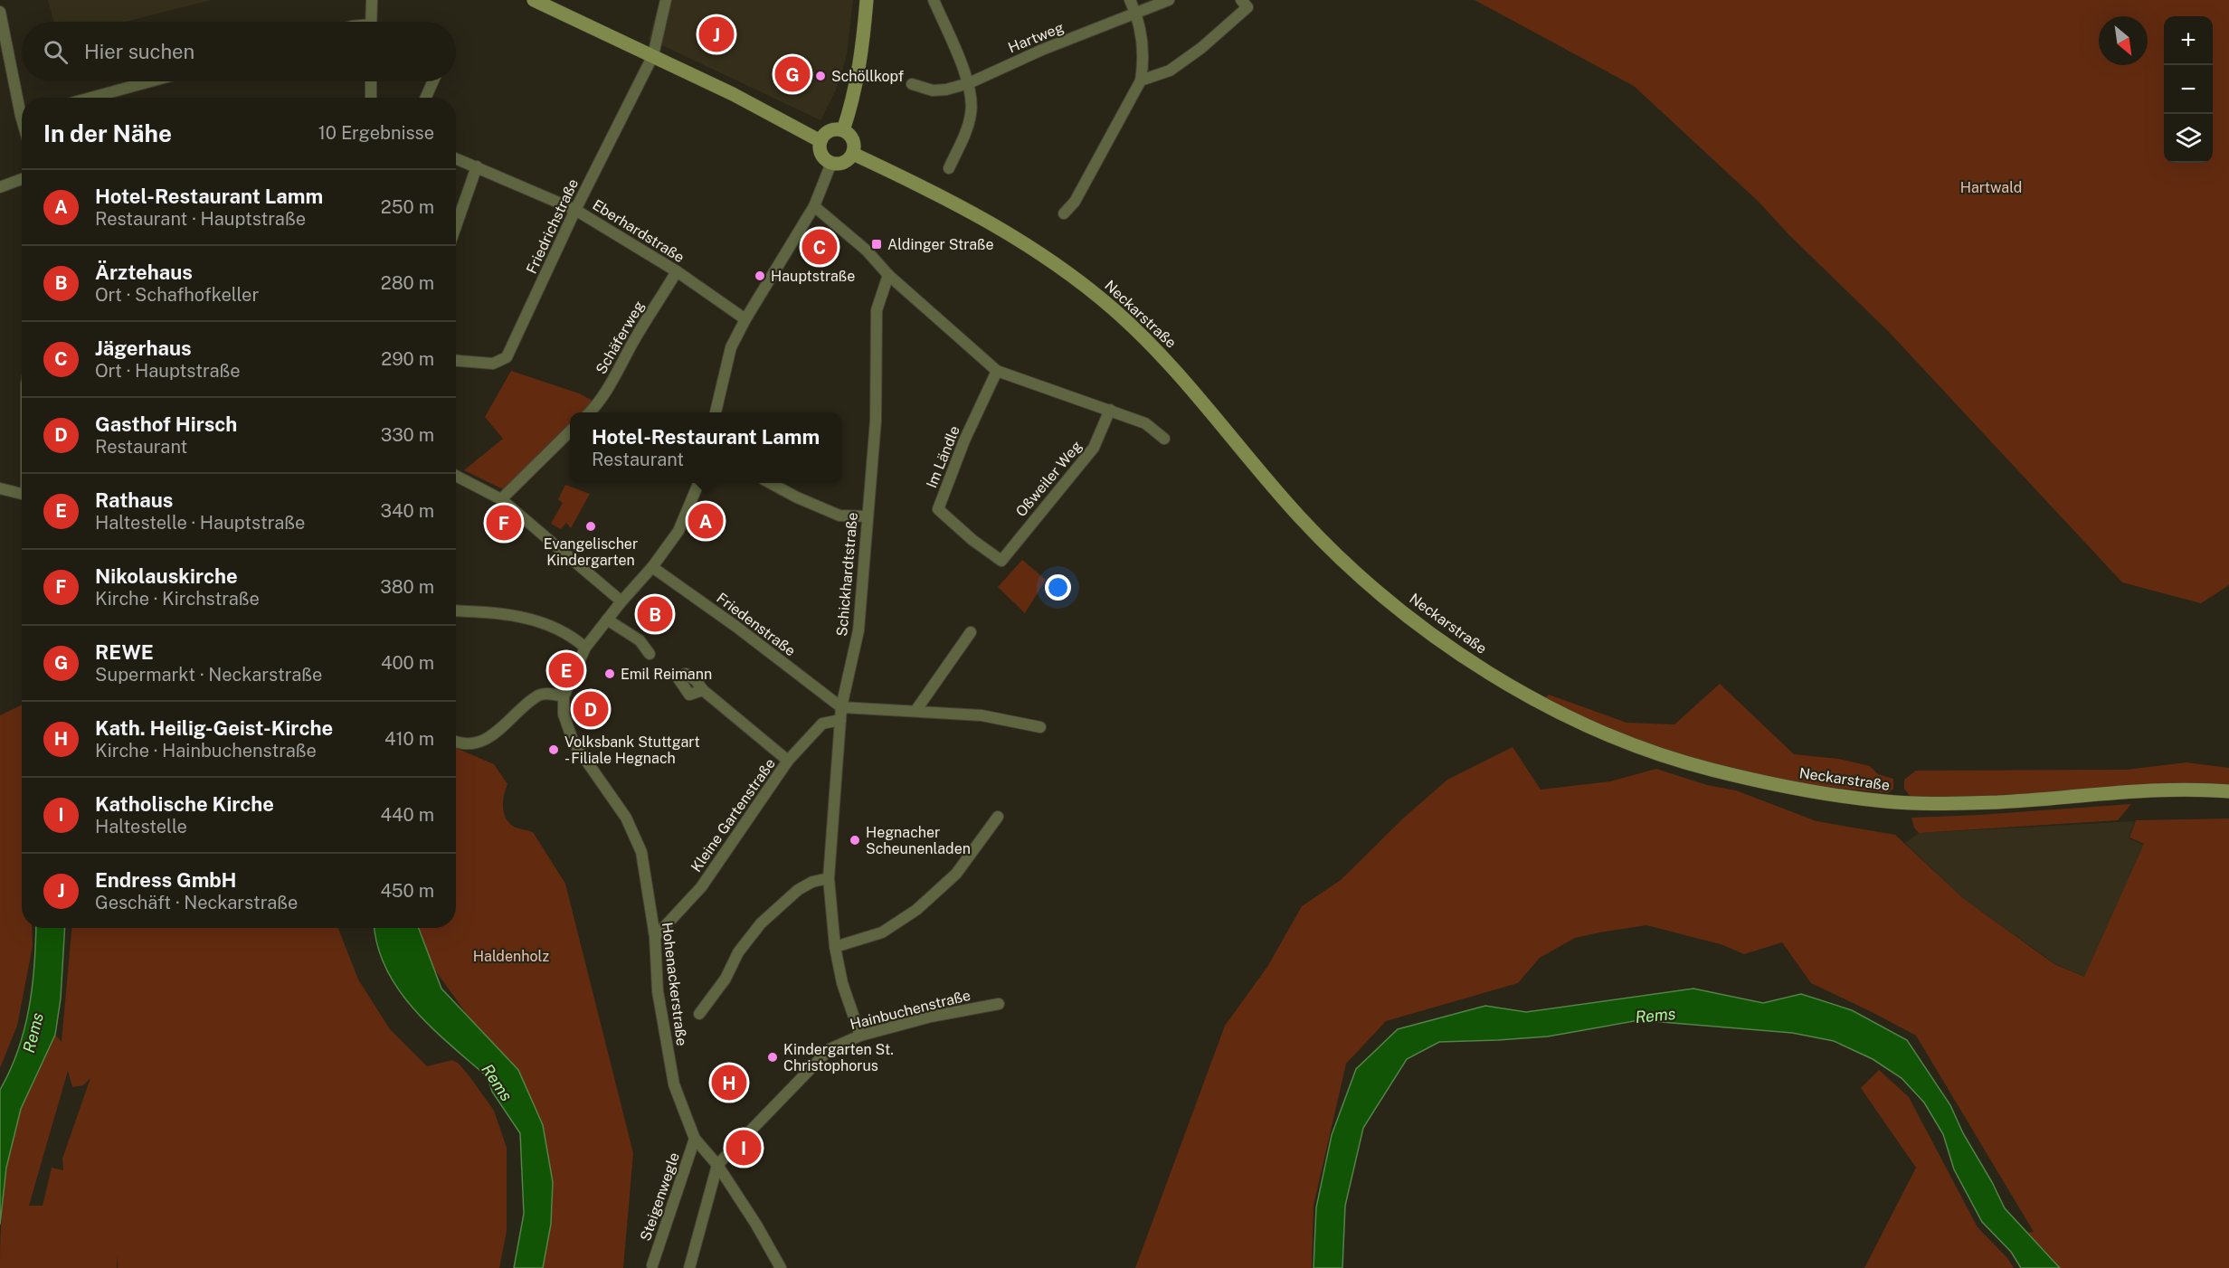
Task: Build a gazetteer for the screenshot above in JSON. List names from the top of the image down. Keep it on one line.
{"streets":{"main road":["Neckarstraße"],"street":["Hartweg","Friedrichstraße","Eberhardstraße","Schäferweg","Im Ländle","Oßweiler Weg","Schickhardtstraße","Friedenstraße","Kleine Gartenstraße","Hohenackerstraße","Hainbuchenstraße","Steigenwegle"]},"crossings":[["Friedrichstraße","Eberhardstraße"],["Eberhardstraße","Schäferweg"],["Im Ländle","Oßweiler Weg"],["Schickhardtstraße","Friedenstraße"],["Schickhardtstraße","Kleine Gartenstraße"],["Schickhardtstraße","Hainbuchenstraße"],["Kleine Gartenstraße","Hohenackerstraße"],["Hohenackerstraße","Hainbuchenstraße"],["Hohenackerstraße","Steigenwegle"]],"water":["Rems"],"parks":["Hartwald","Haldenholz"],"places":{"other":["Schöllkopf","Hauptstraße","Evangelischer Kindergarten","Emil Reimann","Volksbank Stuttgart - Filiale Hegnach","Hegnacher Scheunenladen","Kindergarten St. Christophorus"],"transit":["Aldinger Straße"]},"north":"bottom right","page":{"pins":["J","G","C","A","F","B","E","D","H","I"],"map_buttons":["+","−"],"search":"Hier suchen","heading":["In der Nähe","10 Ergebnisse"],"list":[{"mark":"A","name":"Hotel-Restaurant Lamm","note":"Restaurant · Hauptstraße","value":"250 m"},{"mark":"B","name":"Ärztehaus","note":"Ort · Schafhofkeller","value":"280 m"},{"mark":"C","name":"Jägerhaus","note":"Ort · Hauptstraße","value":"290 m"},{"mark":"D","name":"Gasthof Hirsch","note":"Restaurant","value":"330 m"},{"mark":"E","name":"Rathaus","note":"Haltestelle · Hauptstraße","value":"340 m"},{"mark":"F","name":"Nikolauskirche","note":"Kirche · Kirchstraße","value":"380 m"},{"mark":"G","name":"REWE","note":"Supermarkt · Neckarstraße","value":"400 m"},{"mark":"H","name":"Kath. Heilig-Geist-Kirche","note":"Kirche · Hainbuchenstraße","value":"410 m"},{"mark":"I","name":"Katholische Kirche","note":"Haltestelle","value":"440 m"},{"mark":"J","name":"Endress GmbH","note":"Geschäft · Neckarstraße","value":"450 m"}],"popup":["Hotel-Restaurant Lamm","Restaurant"]}}
